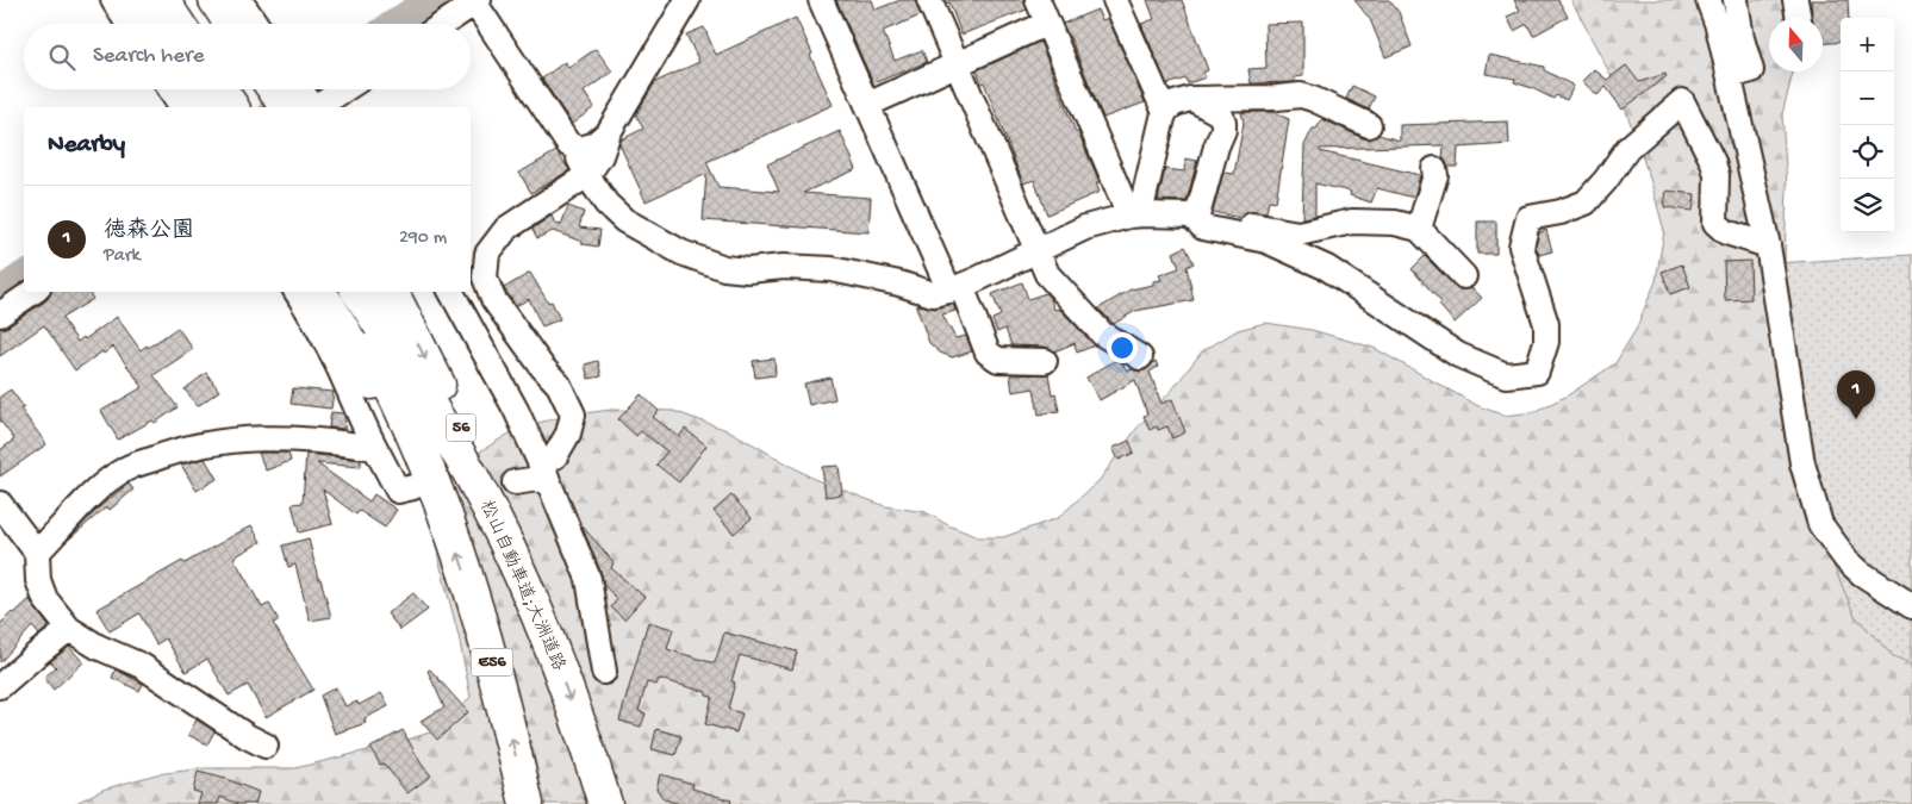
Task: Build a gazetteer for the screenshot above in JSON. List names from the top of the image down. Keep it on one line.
{"streets":{"highway":["松山自動車道;大洲道路","E56"]},"crossings":[["松山自動車道;大洲道路","E56"]],"north":"top","page":{"map_buttons":["+","−"],"search":"Search here","heading":"Nearby","list":[{"mark":"1","name":"徳森公園","note":"Park","value":"290 m"}],"pins":"1"}}
